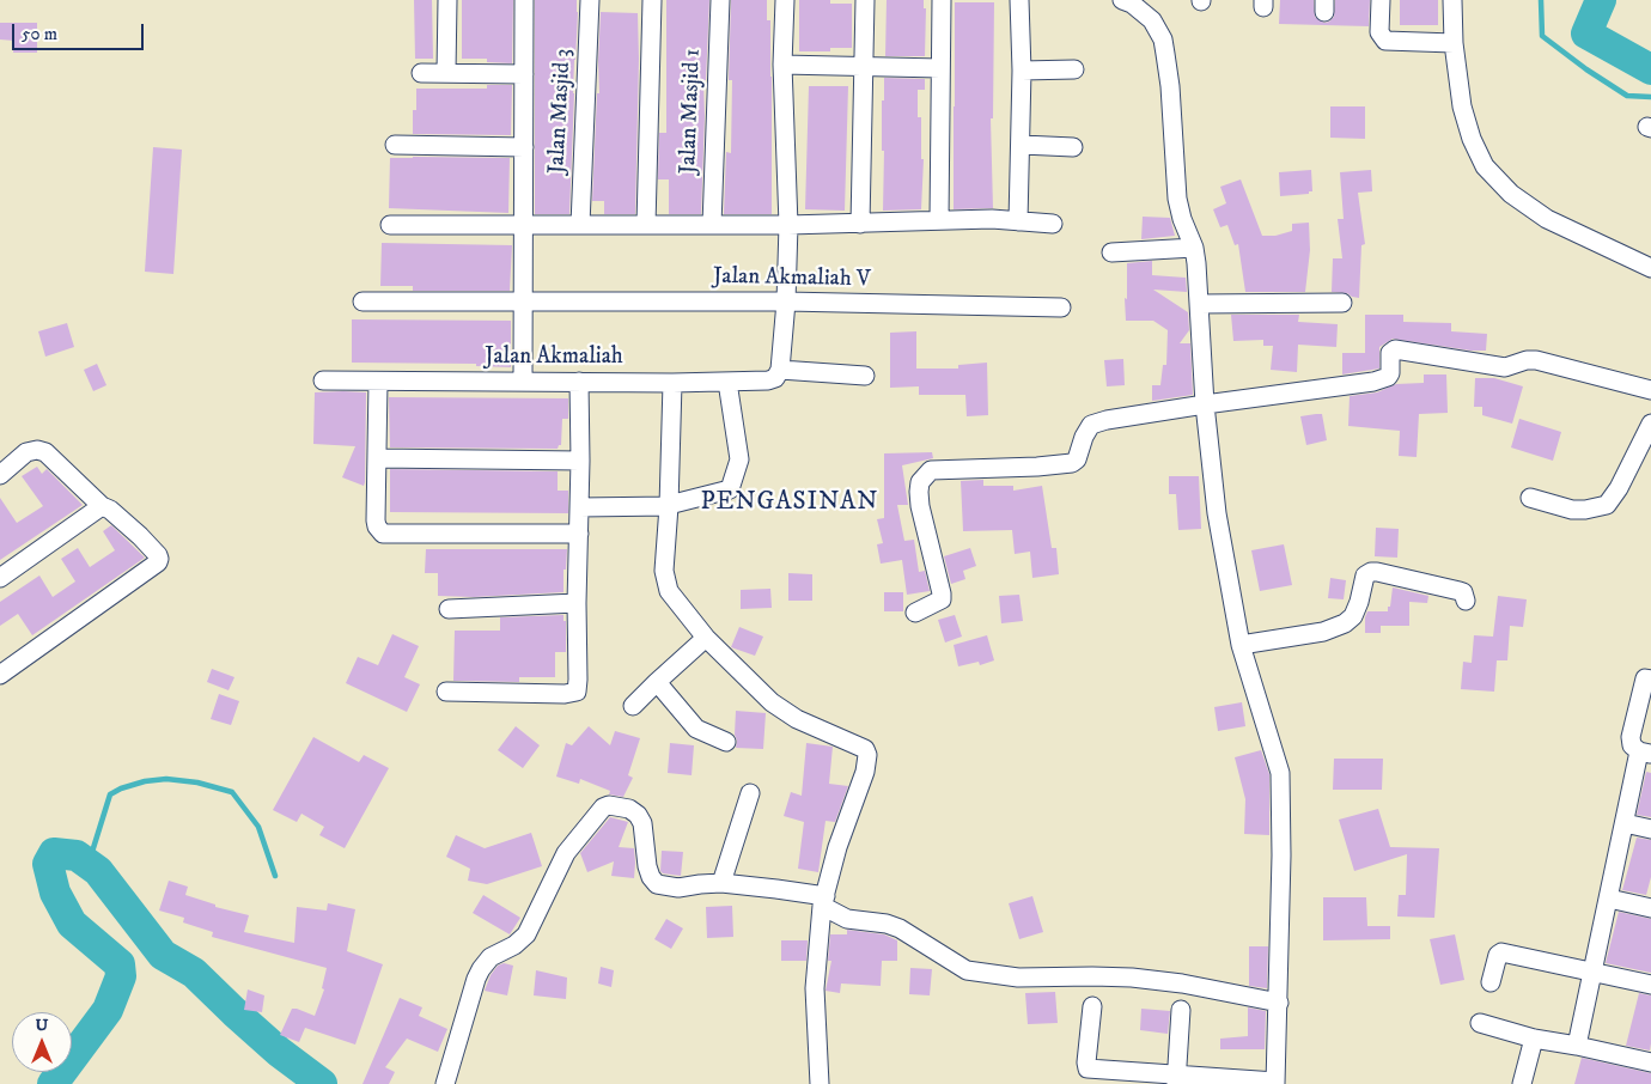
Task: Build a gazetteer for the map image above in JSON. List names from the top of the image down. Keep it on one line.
{"streets":{"street":["Jalan Masjid 3","Jalan Masjid 1","Jalan Akmaliah V","Jalan Akmaliah"]},"districts":["PENGASINAN"],"scale_bar":"50 m","north":"top"}
